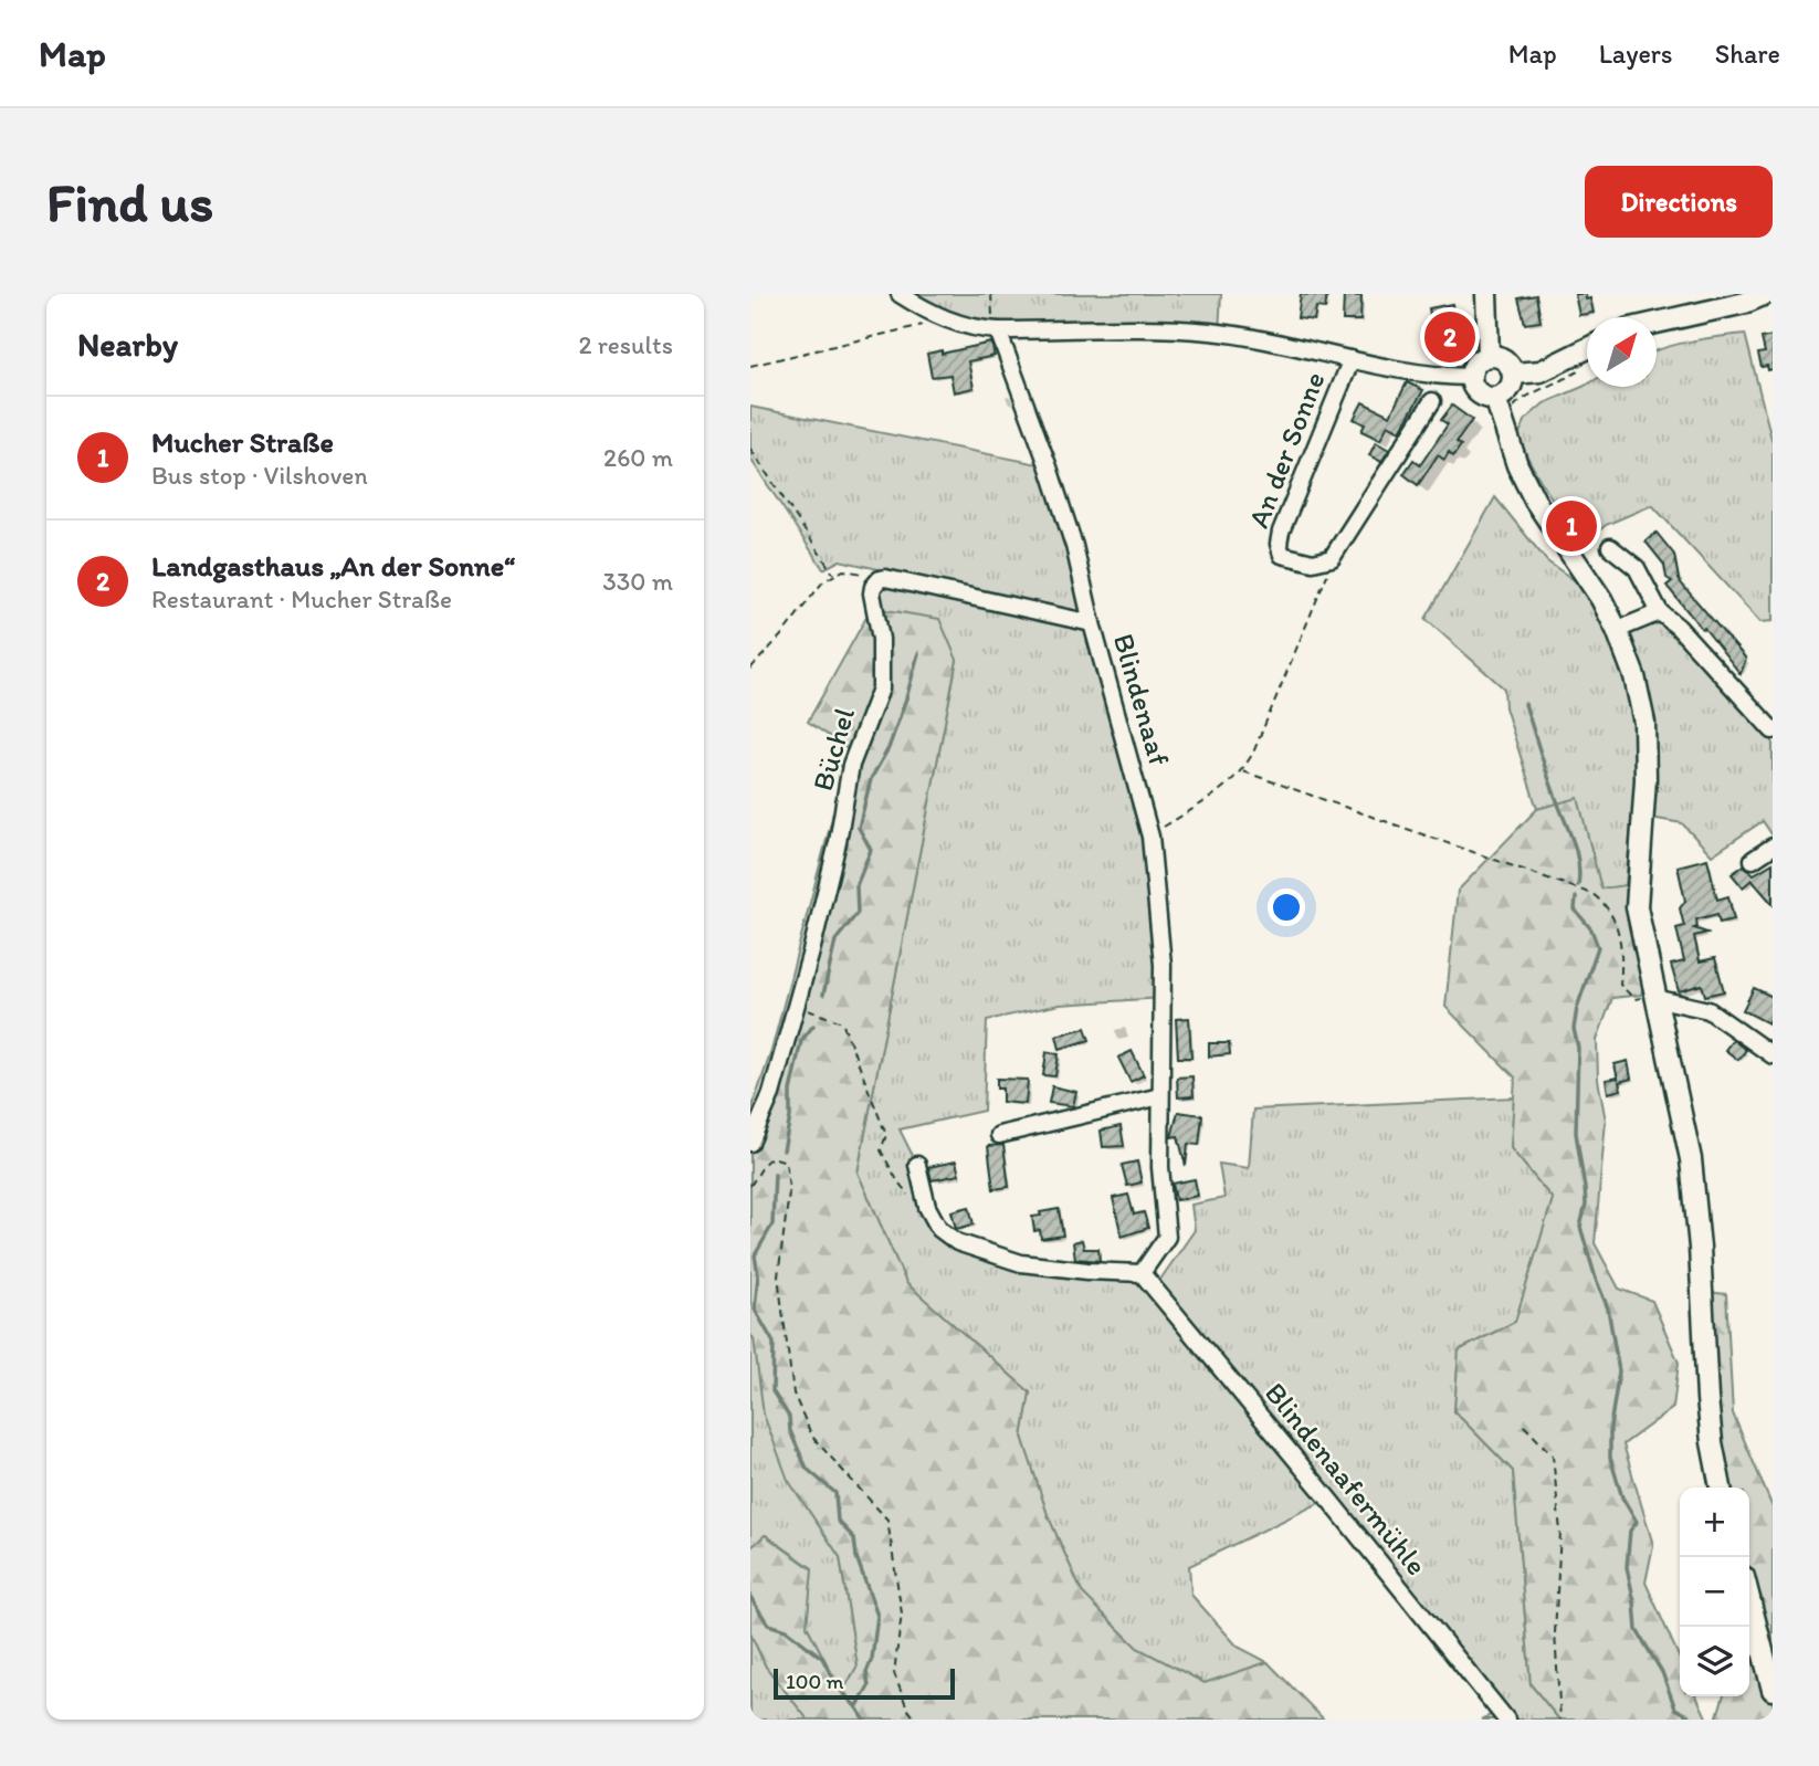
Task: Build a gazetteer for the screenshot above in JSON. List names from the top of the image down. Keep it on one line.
{"streets":{"street":["An der Sonne","Blindenaaf","Büchel","Blindenaafermühle"]},"crossings":[["An der Sonne","Blindenaaf"],["Blindenaaf","Blindenaafermühle"]],"scale_bar":"100 m","north":"top right","page":{"header":"Map","nav":["Map","Layers","Share"],"buttons":"Directions","title":"Find us","heading":["Nearby","2 results"],"pins":["2","1"],"list":[{"mark":"1","name":"Mucher Straße","note":"Bus stop · Vilshoven","value":"260 m"},{"mark":"2","name":"Landgasthaus „An der Sonne“","note":"Restaurant · Mucher Straße","value":"330 m"}],"map_buttons":["+","−"],"scale":"100 m"}}
